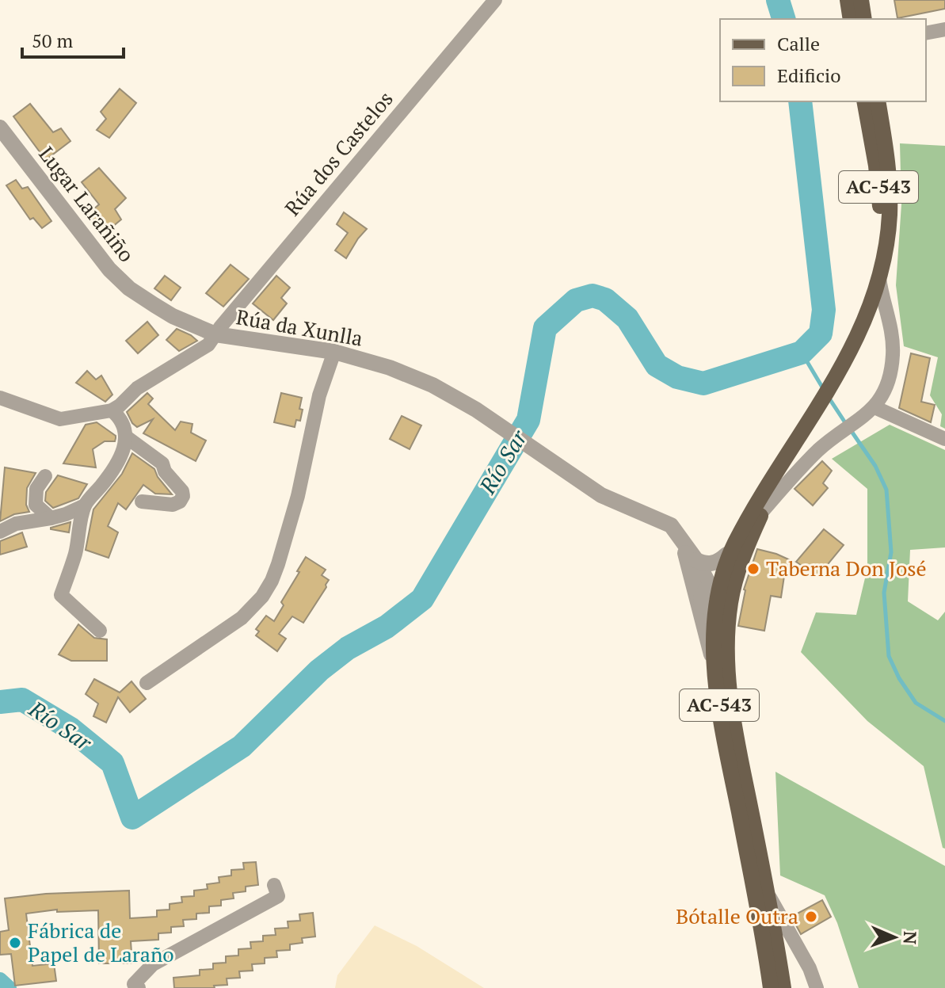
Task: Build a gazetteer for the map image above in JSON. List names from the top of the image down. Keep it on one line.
{"streets":{"main road":["AC-543"],"street":["Rúa dos Castelos","Lugar Larañiño","Rúa da Xunlla"]},"crossings":[["Rúa dos Castelos","Lugar Larañiño"],["Rúa dos Castelos","Rúa da Xunlla"],["AC-543","Rúa da Xunlla"],["Lugar Larañiño","Rúa da Xunlla"]],"water":["Río Sar"],"places":["Taberna Don José","Bótalle Outra","Fábrica de Papel de Laraño"],"legend":["Calle","Edificio"],"scale_bar":"50 m","north":"right"}
